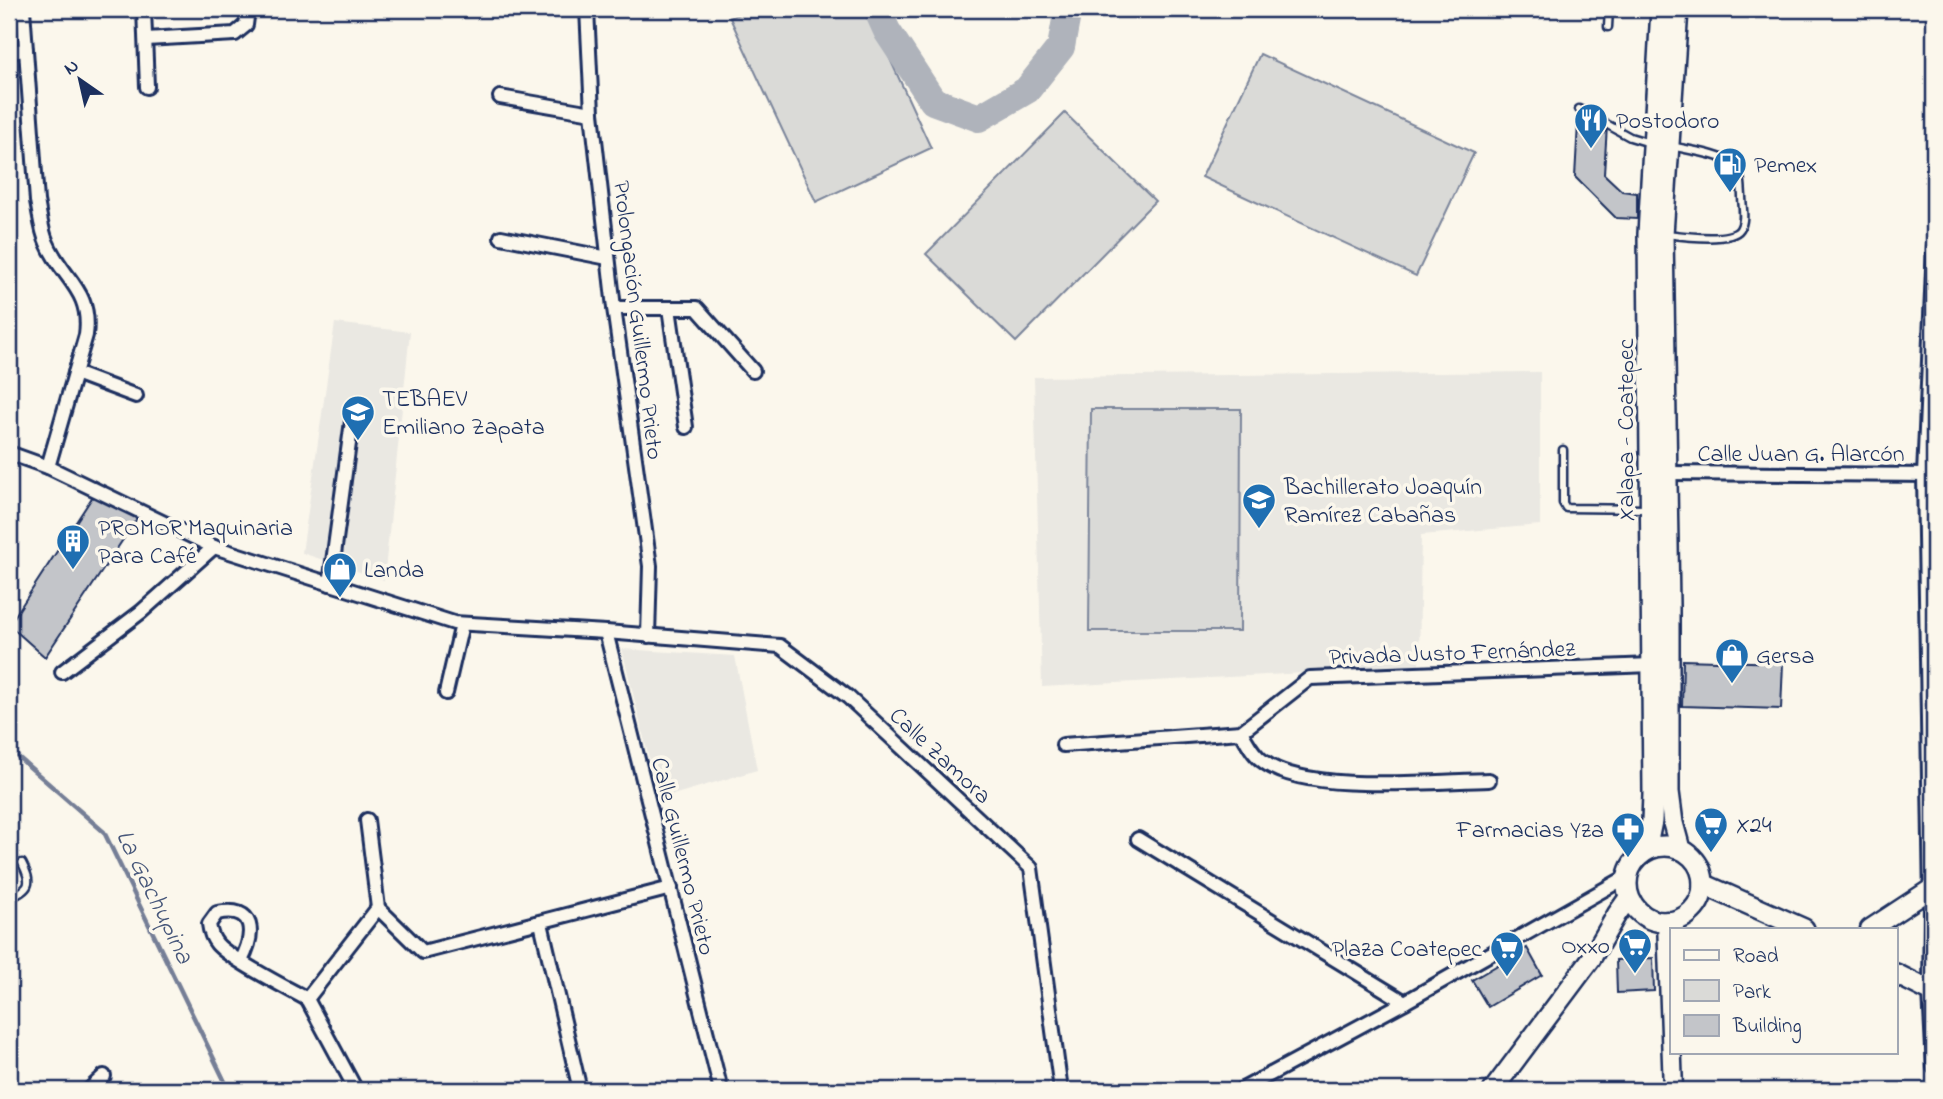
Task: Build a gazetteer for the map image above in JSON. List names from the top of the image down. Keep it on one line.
{"streets":{"main road":["Xalapa - Coatepec"],"street":["Prolongación Guillermo Prieto","Calle Juan G. Alarcón","Privada Justo Fernández","Calle Zamora","Calle Guillermo Prieto"]},"crossings":[["Prolongación Guillermo Prieto","Calle Zamora"],["Xalapa - Coatepec","Calle Juan G. Alarcón"],["Xalapa - Coatepec","Privada Justo Fernández"],["Calle Zamora","Calle Guillermo Prieto"]],"water":["La Gachupina"],"places":{"restaurant":["Postodoro"],"fuel station":["Pemex"],"school or university":["TEBAEV Emiliano Zapata","Bachillerato Joaquín Ramírez Cabañas"],"building":["PROMOR Maquinaria Para Café"],"shop":["Landa","Gersa"],"supermarket":["X24","Oxxo","Plaza Coatepec"],"pharmacy":["Farmacias Yza"]},"legend":["Road","Park","Building"],"north":"top left"}
